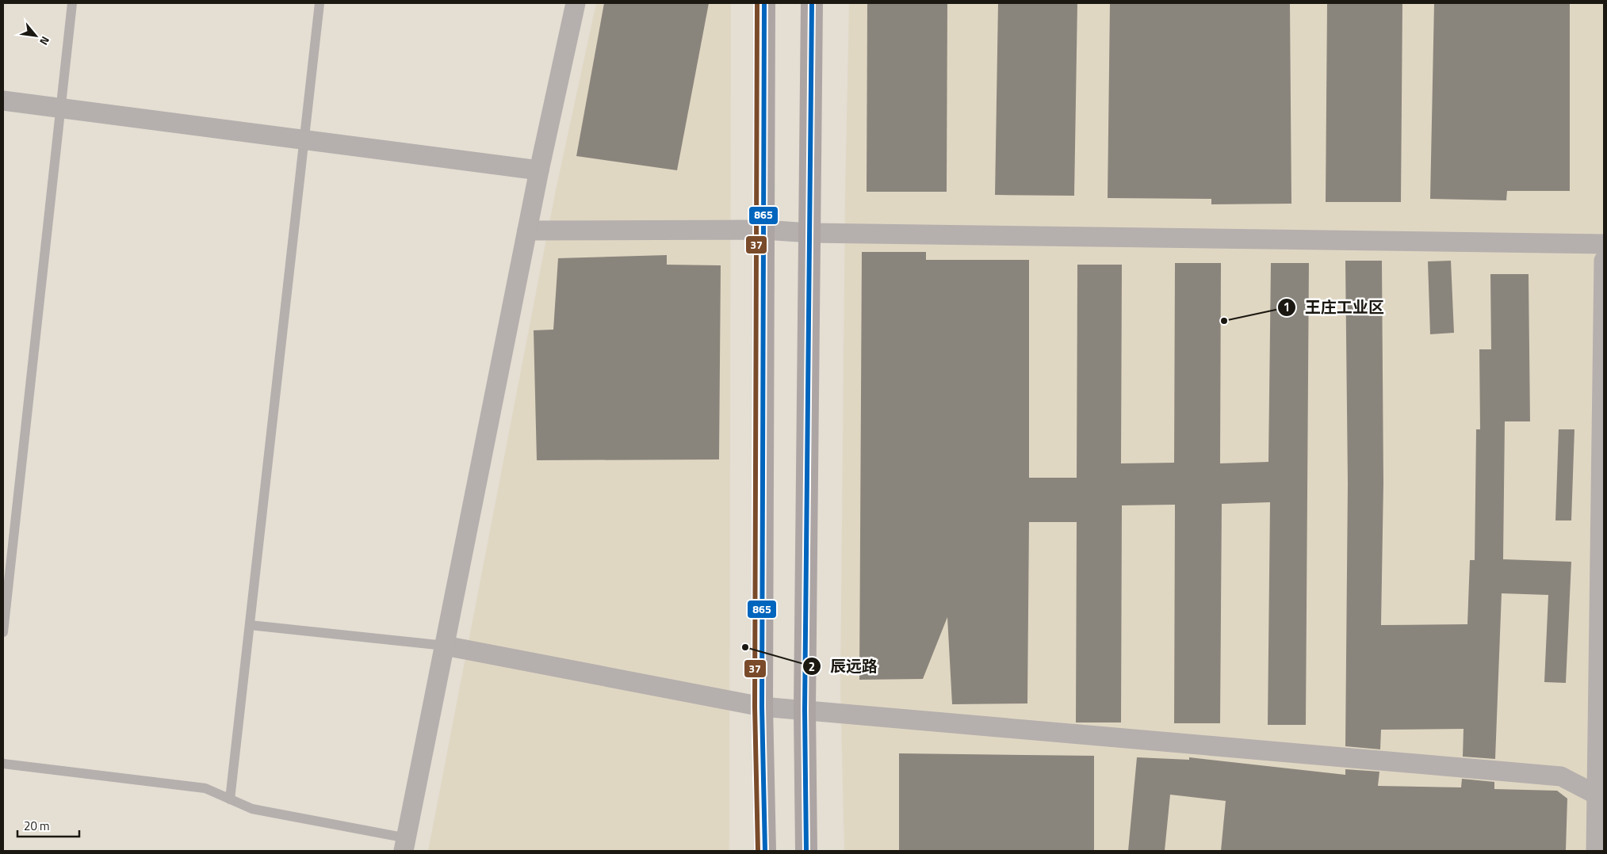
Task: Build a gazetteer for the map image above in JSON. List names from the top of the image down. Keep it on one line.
{"places":["王庄工业区","辰远路"],"lines":["transit line 865","transit line 37"],"scale_bar":"20 m","north":"bottom right"}
